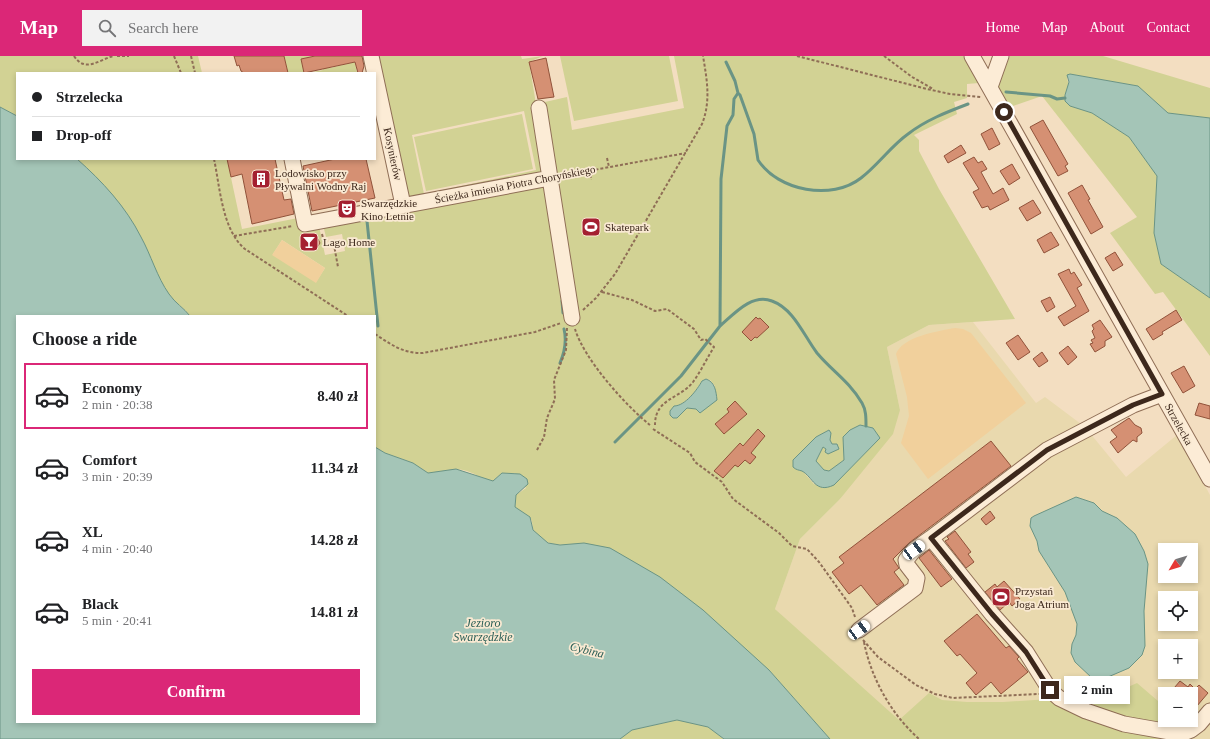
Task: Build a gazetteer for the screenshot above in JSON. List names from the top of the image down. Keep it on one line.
{"streets":{"street":["Kosynierów","Ścieżka imienia Piotra Choryńskiego","Strzelecka"]},"crossings":[["Kosynierów","Ścieżka imienia Piotra Choryńskiego"]],"water":["Jezioro Swarzędzkie","Cybina"],"places":{"building":["Lodowisko przy Pływalni Wodny Raj"],"theatre":["Swarzędzkie Kino Letnie"],"sports":["Skatepark","Przystań Joga Atrium"],"bar":["Lago Home"]},"north":"bottom left","page":{"header":"Map","search":"Search here","nav":["Home","Map","About","Contact"],"banner":["Strzelecka","Drop-off"],"heading":"Choose a ride","list":[{"name":"Economy","note":"2 min · 20:38","value":"8.40 zł"},{"name":"Comfort","note":"3 min · 20:39","value":"11.34 zł"},{"name":"XL","note":"4 min · 20:40","value":"14.28 zł"},{"name":"Black","note":"5 min · 20:41","value":"14.81 zł"}],"map_buttons":["+","−"],"buttons":"Confirm","bubble":"2 min"}}
